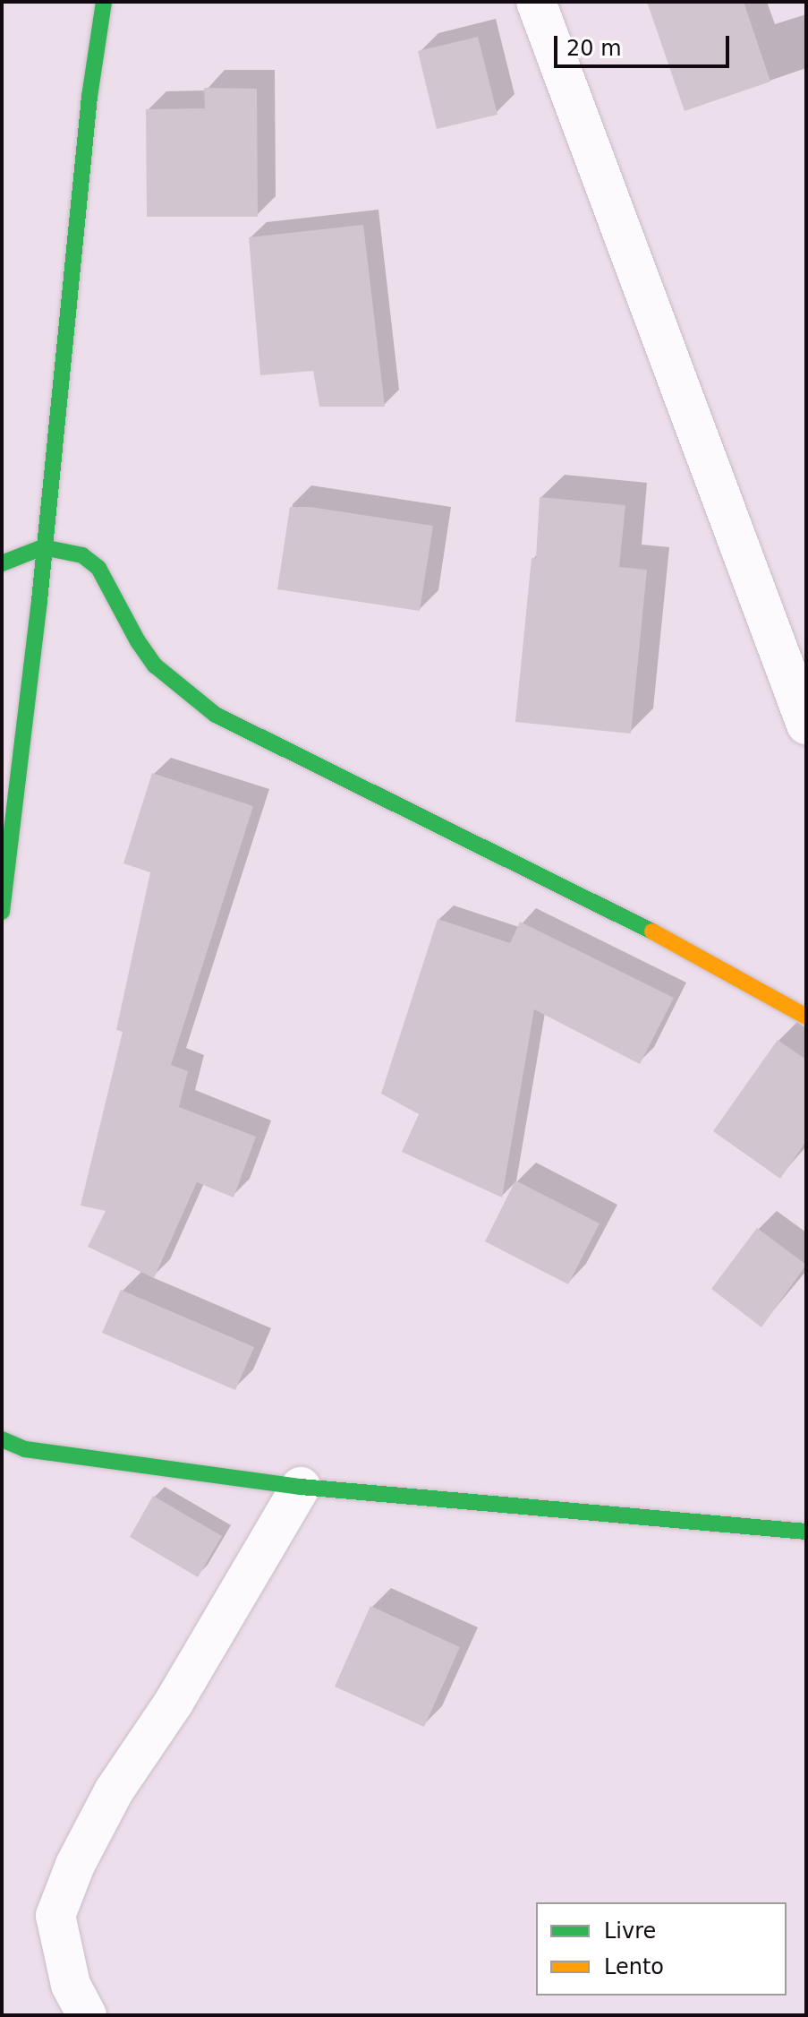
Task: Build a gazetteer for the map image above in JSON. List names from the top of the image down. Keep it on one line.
{"legend":["Livre","Lento"],"scale_bar":"20 m"}
